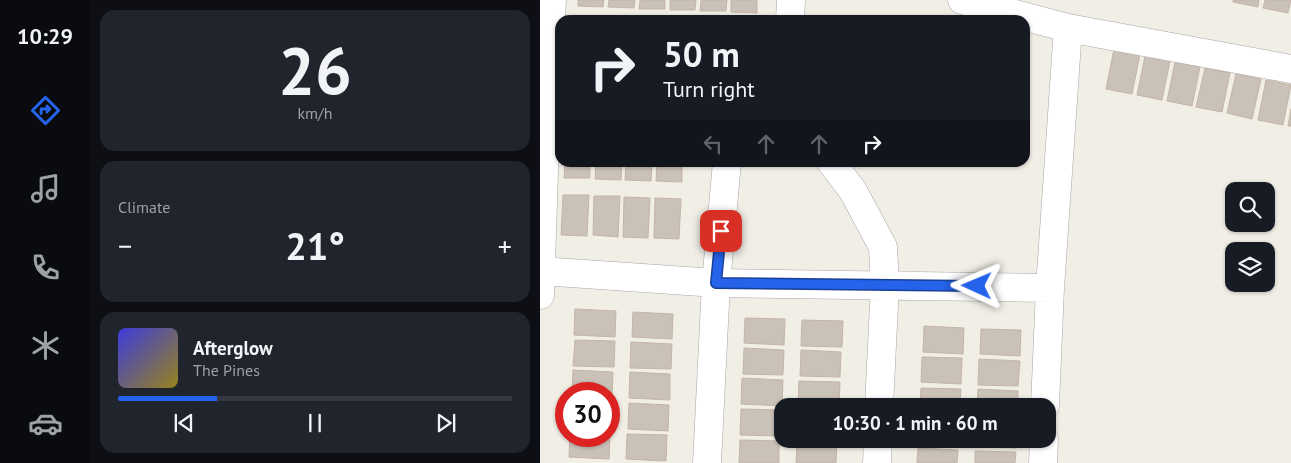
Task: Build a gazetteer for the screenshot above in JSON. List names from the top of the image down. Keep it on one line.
{"page":{"tabs":"10:29","tile":[["26","km/h"],"Climate"],"turn":["50 m","Turn right"],"heat":["−","21°","+"],"song":["Afterglow","The Pines"],"limit":"30","trip":"10:30 · 1 min · 60 m"}}
